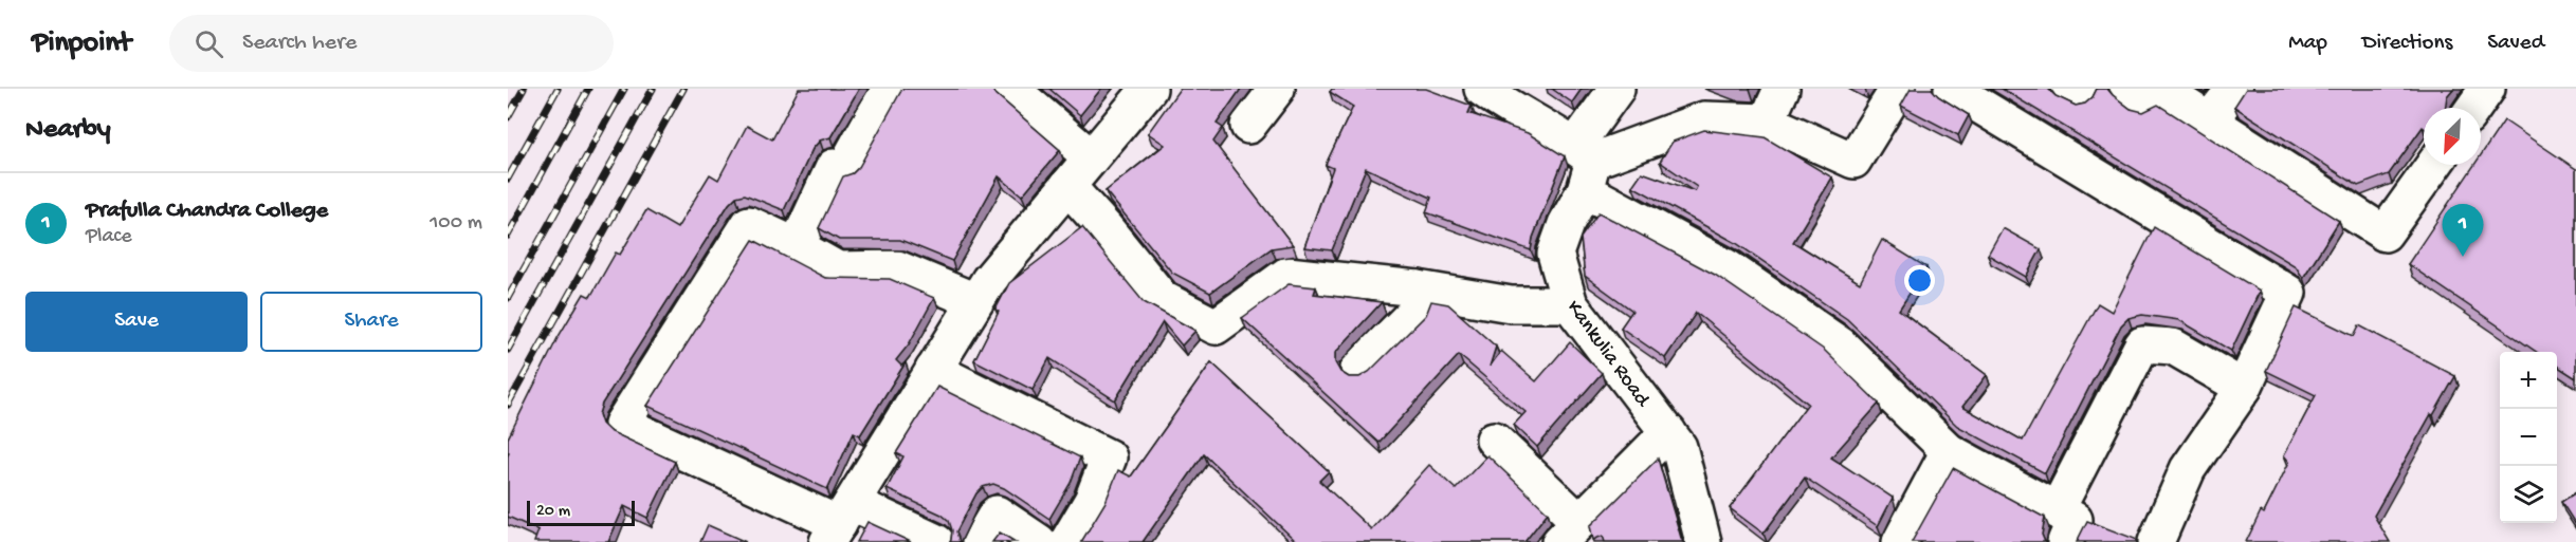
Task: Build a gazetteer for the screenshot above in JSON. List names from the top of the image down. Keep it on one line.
{"streets":{"street":["Kankulia Road"]},"scale_bar":"20 m","north":"bottom left","page":{"header":"Pinpoint","search":"Search here","nav":["Map","Directions","Saved"],"heading":"Nearby","list":[{"mark":"1","name":"Prafulla Chandra College","note":"Place","value":"100 m"}],"pins":"1","buttons":["Save","Share"],"map_buttons":["+","−"],"scale":"20 m"}}
